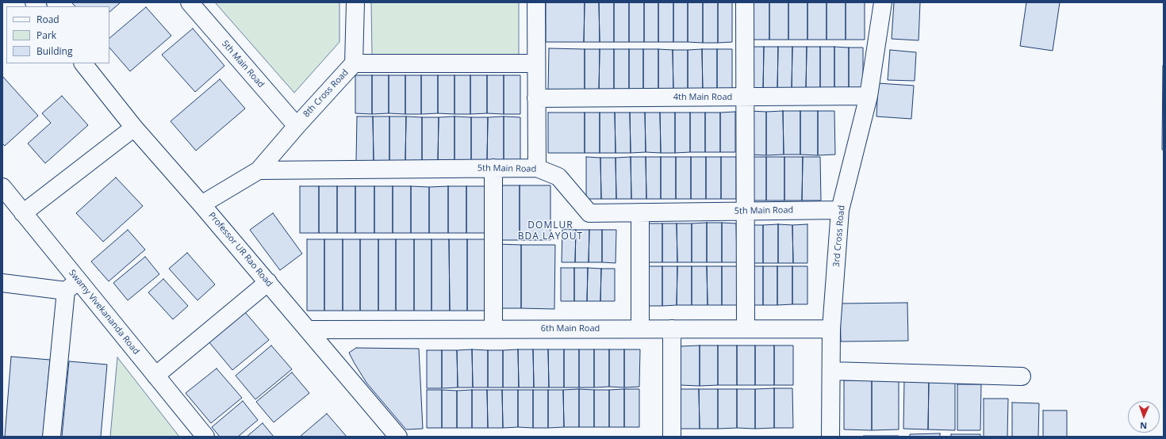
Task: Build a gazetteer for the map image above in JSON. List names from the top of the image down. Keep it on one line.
{"streets":{"street":["5th Main Road","8th Cross Road","4th Main Road","3rd Cross Road","Professor UR Rao Road","Swamy Vivekananda Road","6th Main Road"]},"crossings":[["5th Main Road","8th Cross Road"],["5th Main Road","3rd Cross Road"],["4th Main Road","3rd Cross Road"],["3rd Cross Road","6th Main Road"],["Professor UR Rao Road","6th Main Road"]],"districts":["DOMLUR BDA LAYOUT"],"legend":["Road","Park","Building"],"north":"bottom"}
